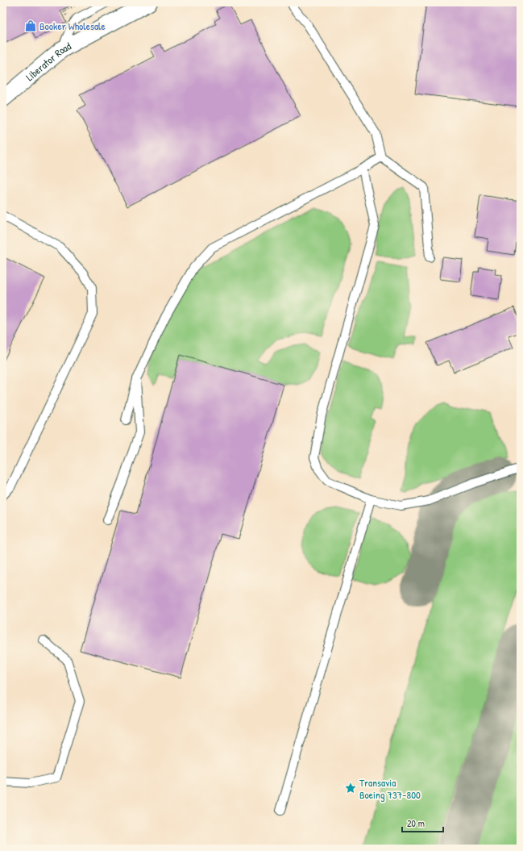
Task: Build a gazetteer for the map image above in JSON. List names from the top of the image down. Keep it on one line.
{"streets":{"street":["Liberator Road"]},"places":{"shop":["Booker Wholesale"],"place":["Transavia Boeing 737-800"]},"scale_bar":"20 m"}
